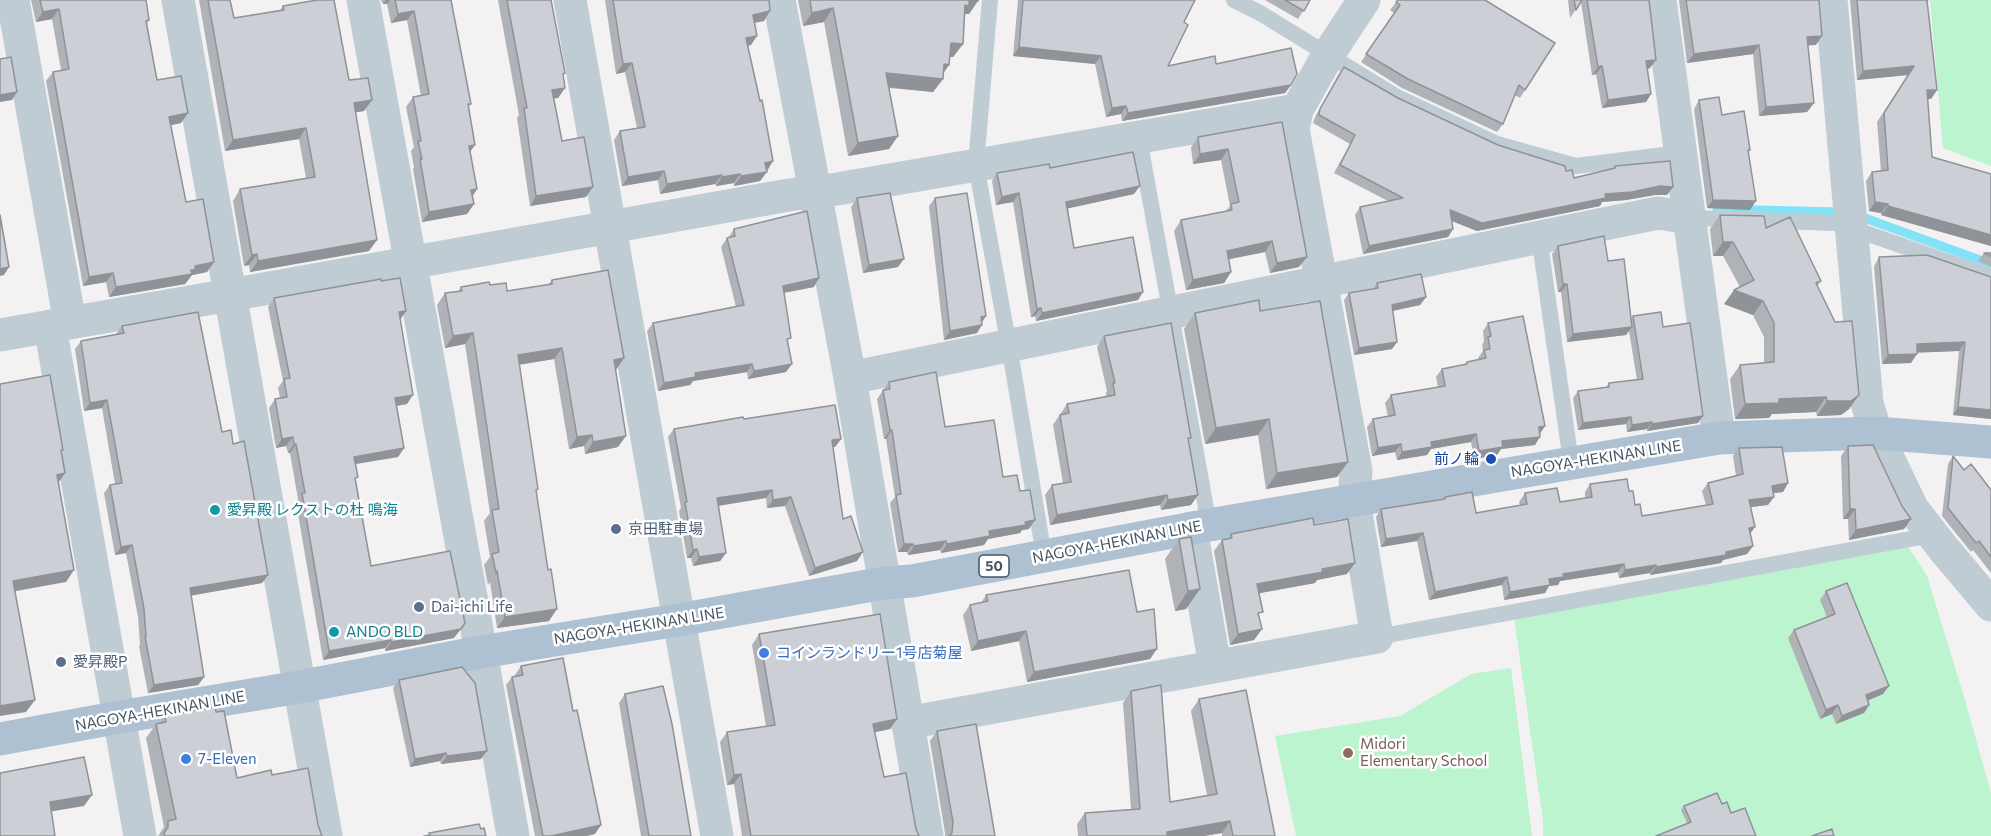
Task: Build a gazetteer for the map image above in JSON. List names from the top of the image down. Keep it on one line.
{"streets":{"main road":["NAGOYA-HEKINAN LINE","50"]},"places":["前ノ輪","愛昇殿 レクストの杜 鳴海","京田駐車場","Dai-ichi Life","ANDO BLD","コインランドリー1号店菊屋","愛昇殿P","Midori Elementary School","7-Eleven"]}
